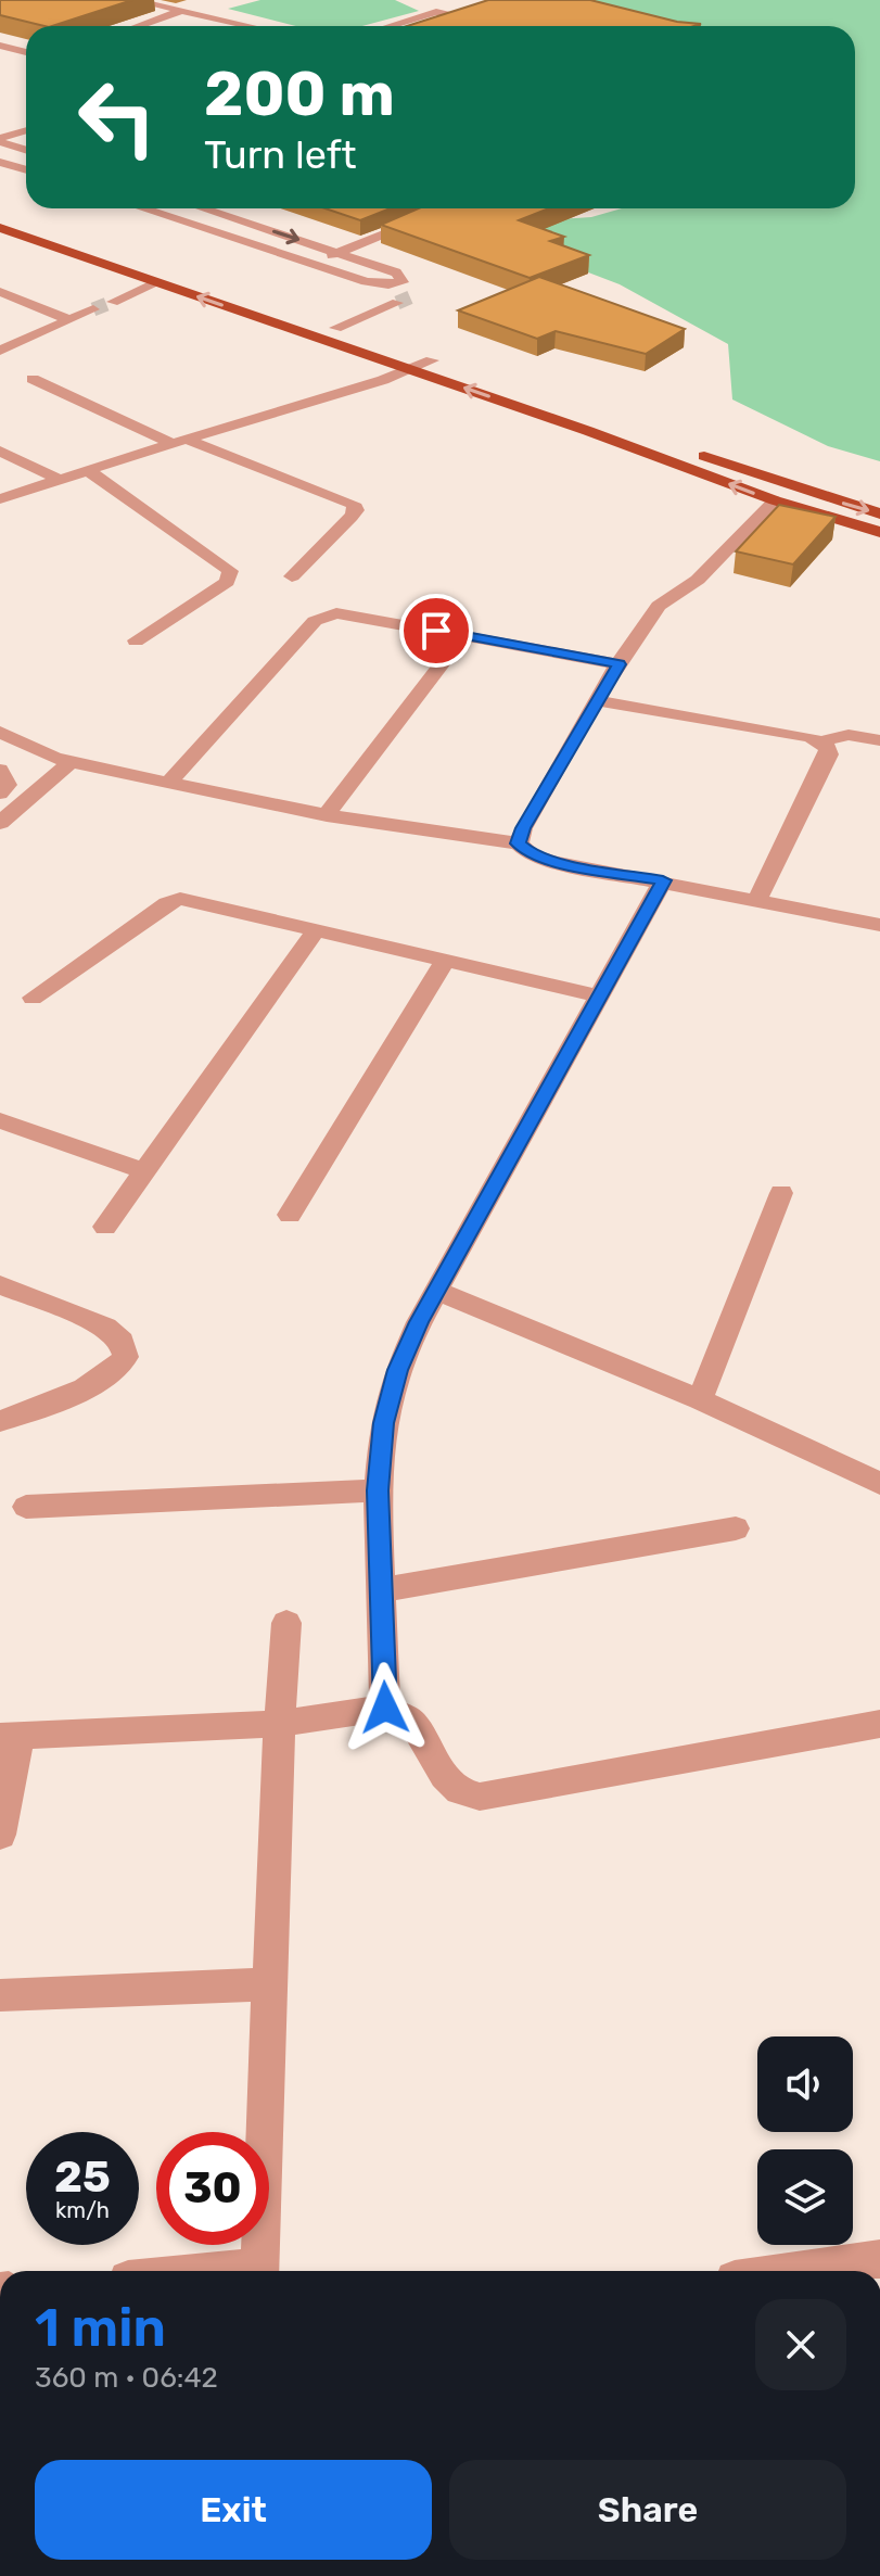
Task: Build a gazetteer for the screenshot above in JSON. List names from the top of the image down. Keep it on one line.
{"page":{"turn":["200 m","Turn left"],"speed":"25 km/h","limit":"30","heading":["1 min","360 m · 06:42"],"buttons":["Exit","Share"]}}
